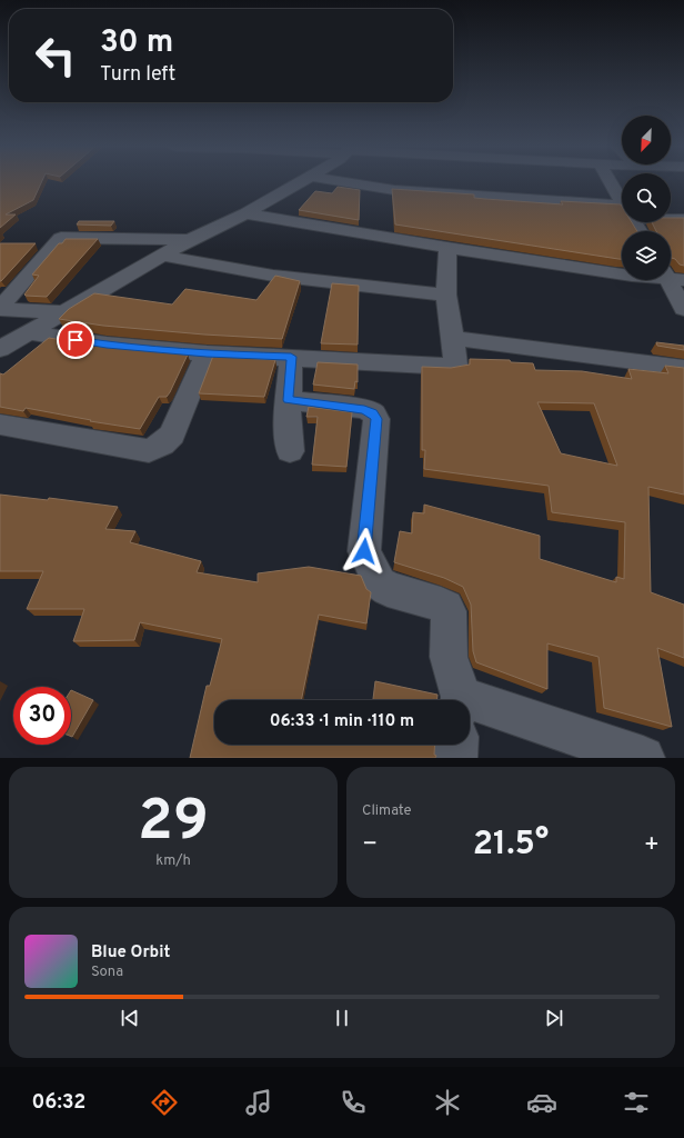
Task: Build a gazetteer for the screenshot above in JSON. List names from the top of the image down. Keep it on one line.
{"north":"bottom left","page":{"turn":["30 m","Turn left"],"limit":"30","trip":"06:33 · 1 min · 110 m","tile":[["29","km/h"],"Climate"],"heat":["−","21.5°","+"],"song":["Blue Orbit","Sona"],"tabs":"06:32"}}
